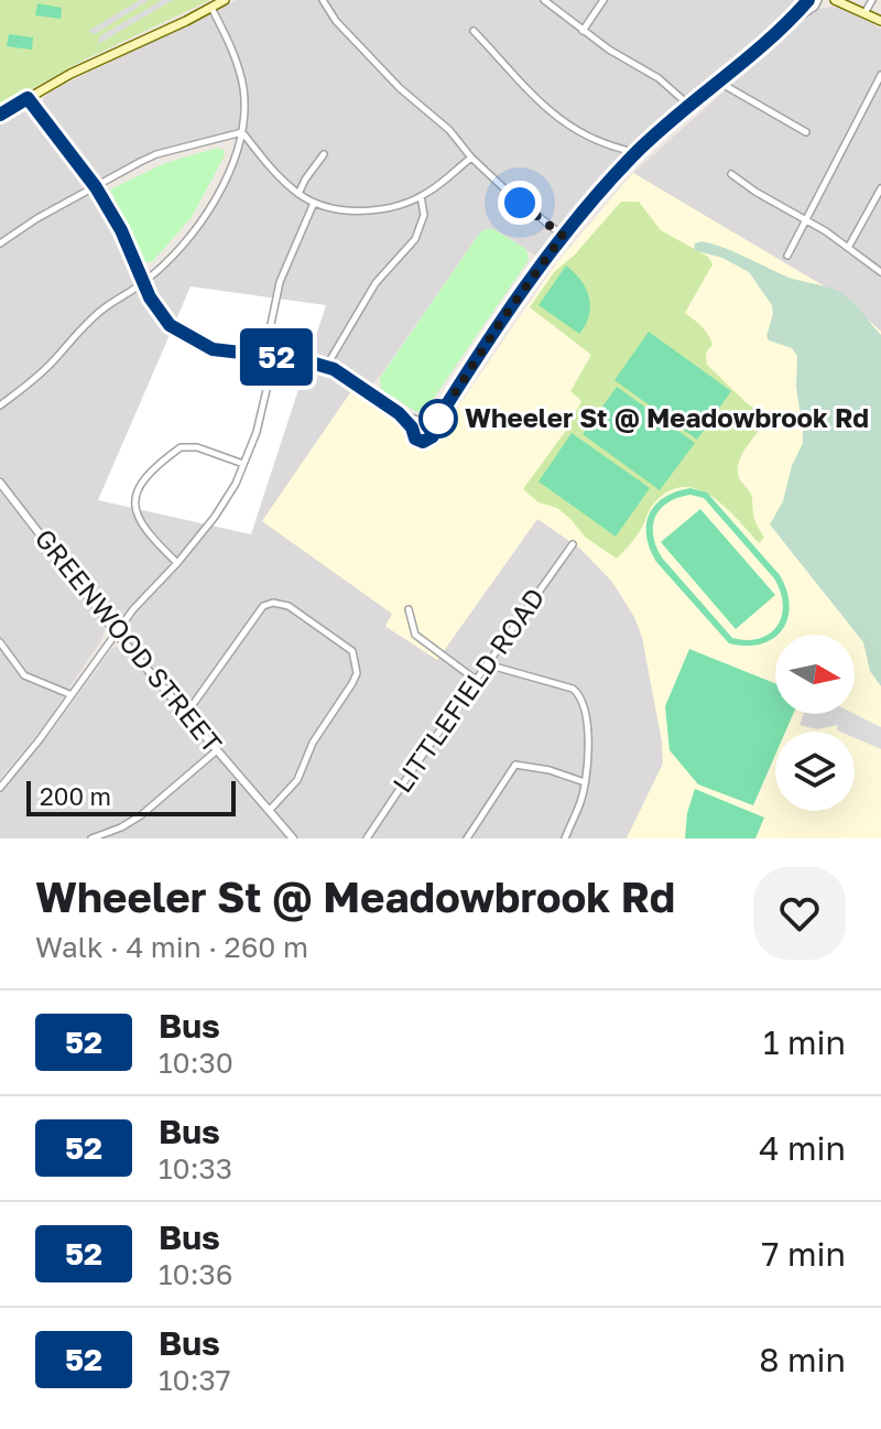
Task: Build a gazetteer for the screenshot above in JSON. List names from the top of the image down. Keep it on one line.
{"streets":{"street":["GREENWOOD STREET","LITTLEFIELD ROAD"]},"places":["Wheeler St @ Meadowbrook Rd"],"lines":["bus line 52"],"scale_bar":"200 m","north":"right","page":{"on_map":"52","scale":"200 m","heading":["Wheeler St @ Meadowbrook Rd","Walk · 4 min · 260 m"],"list":[{"mark":"52","name":"Bus","note":"10:30","value":"1 min"},{"mark":"52","name":"Bus","note":"10:33","value":"4 min"},{"mark":"52","name":"Bus","note":"10:36","value":"7 min"},{"mark":"52","name":"Bus","note":"10:37","value":"8 min"}]}}
